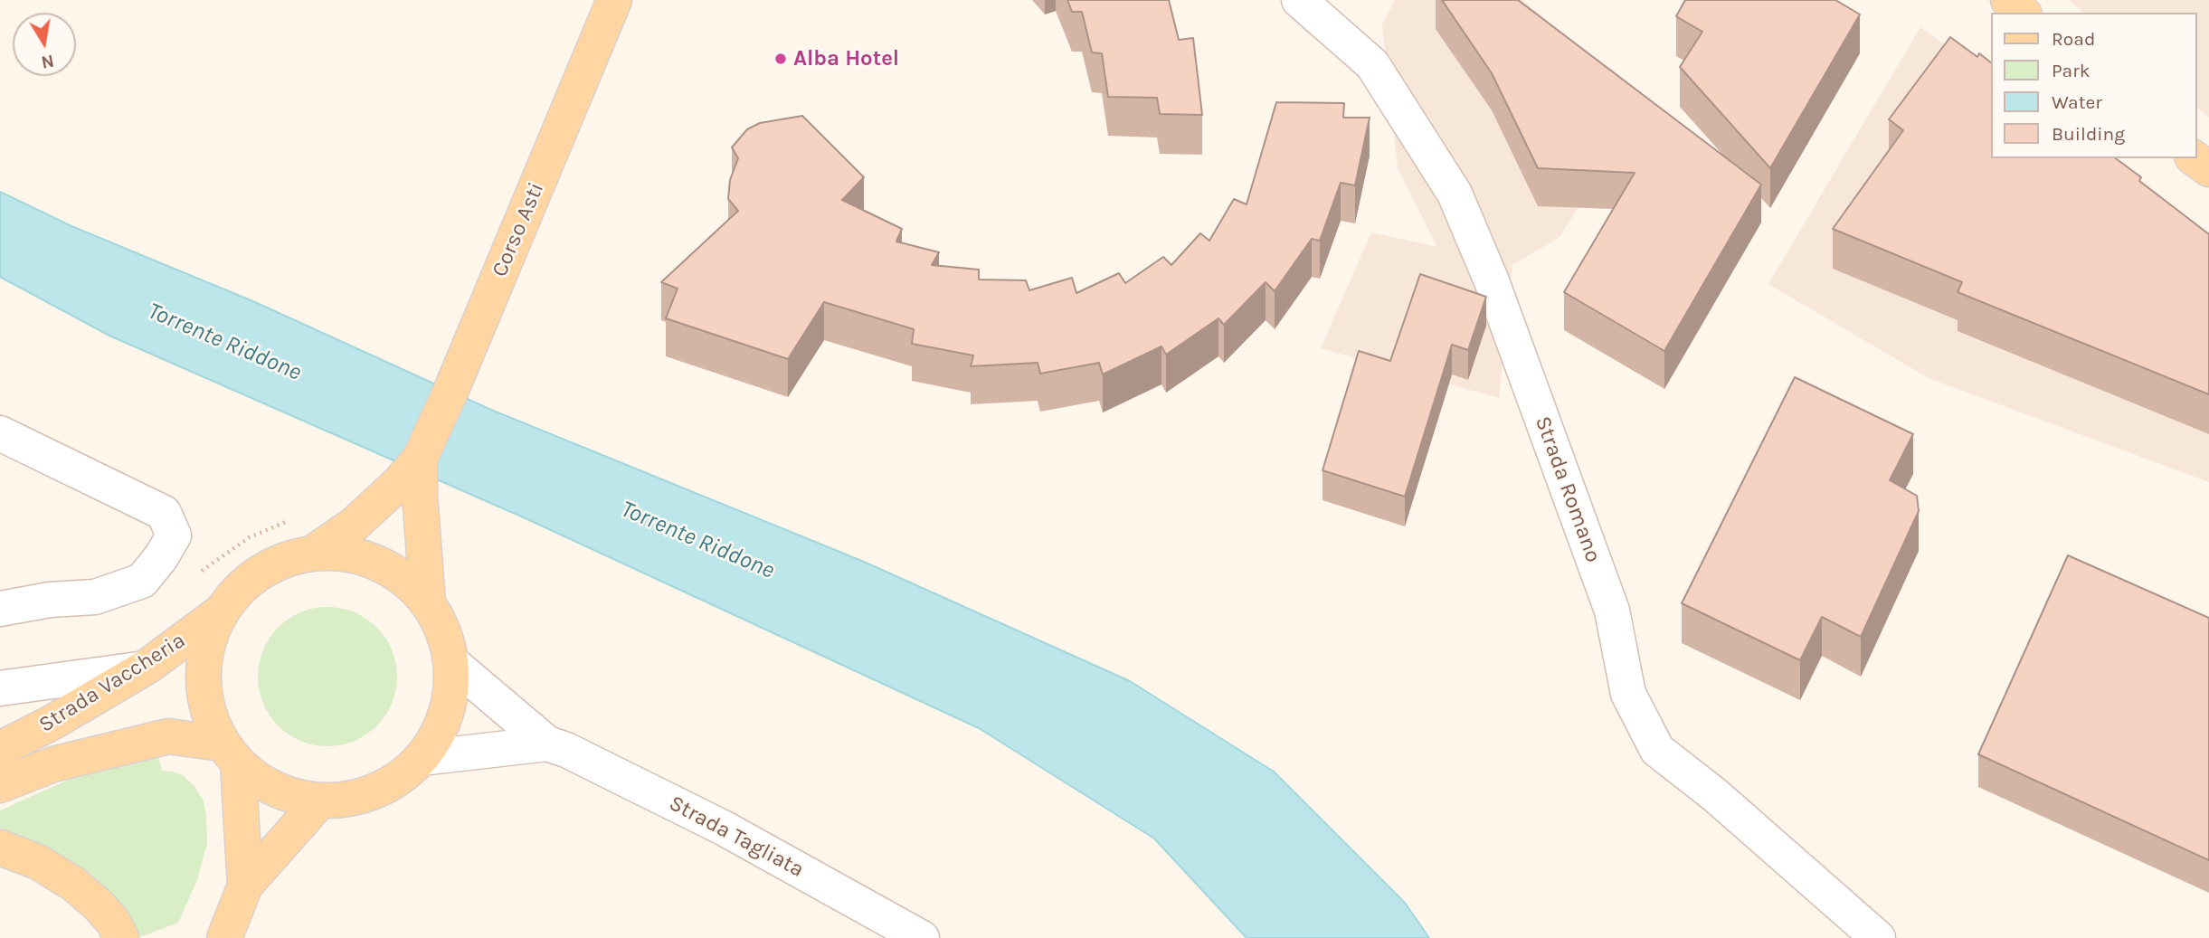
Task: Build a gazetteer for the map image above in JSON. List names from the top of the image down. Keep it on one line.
{"streets":{"main road":["Corso Asti","Strada Vaccheria"],"street":["Strada Romano","Strada Tagliata"]},"water":["Torrente Riddone"],"places":["Alba Hotel"],"legend":["Road","Park","Water","Building"],"north":"bottom"}
